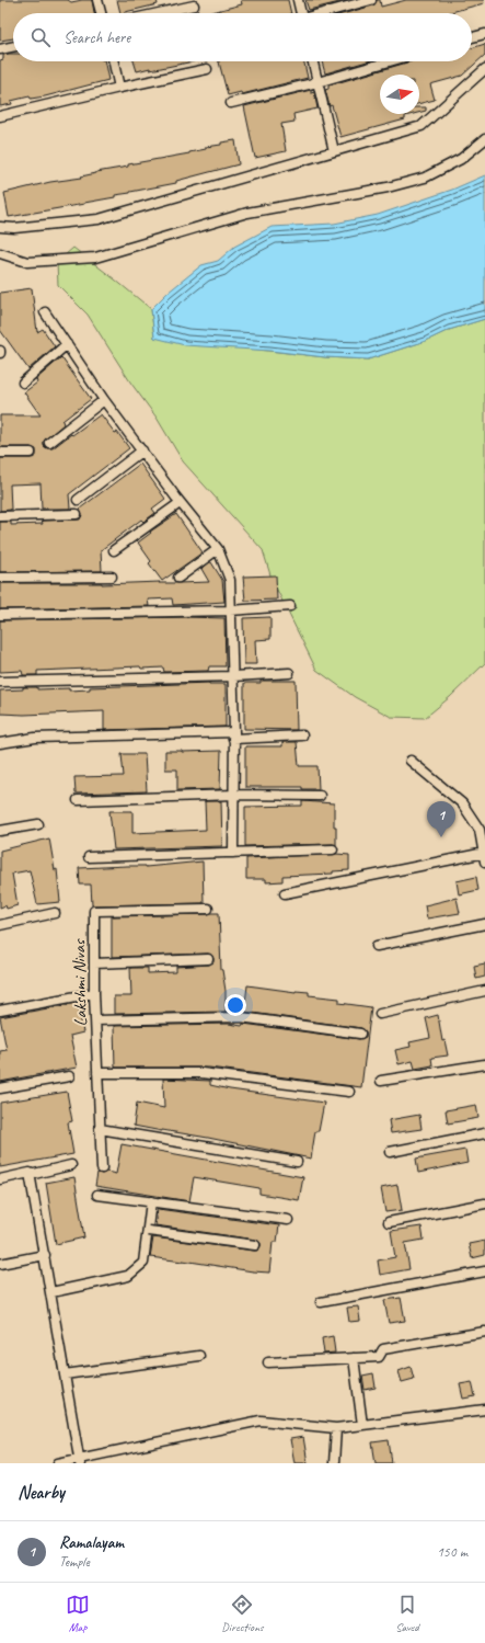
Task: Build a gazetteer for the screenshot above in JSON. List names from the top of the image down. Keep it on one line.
{"streets":{"street":["Lakshmi Nivas"]},"north":"right","page":{"search":"Search here","pins":"1","heading":"Nearby","list":[{"mark":"1","name":"Ramalayam","note":"Temple","value":"150 m"}],"nav":["Map","Directions","Saved"]}}
